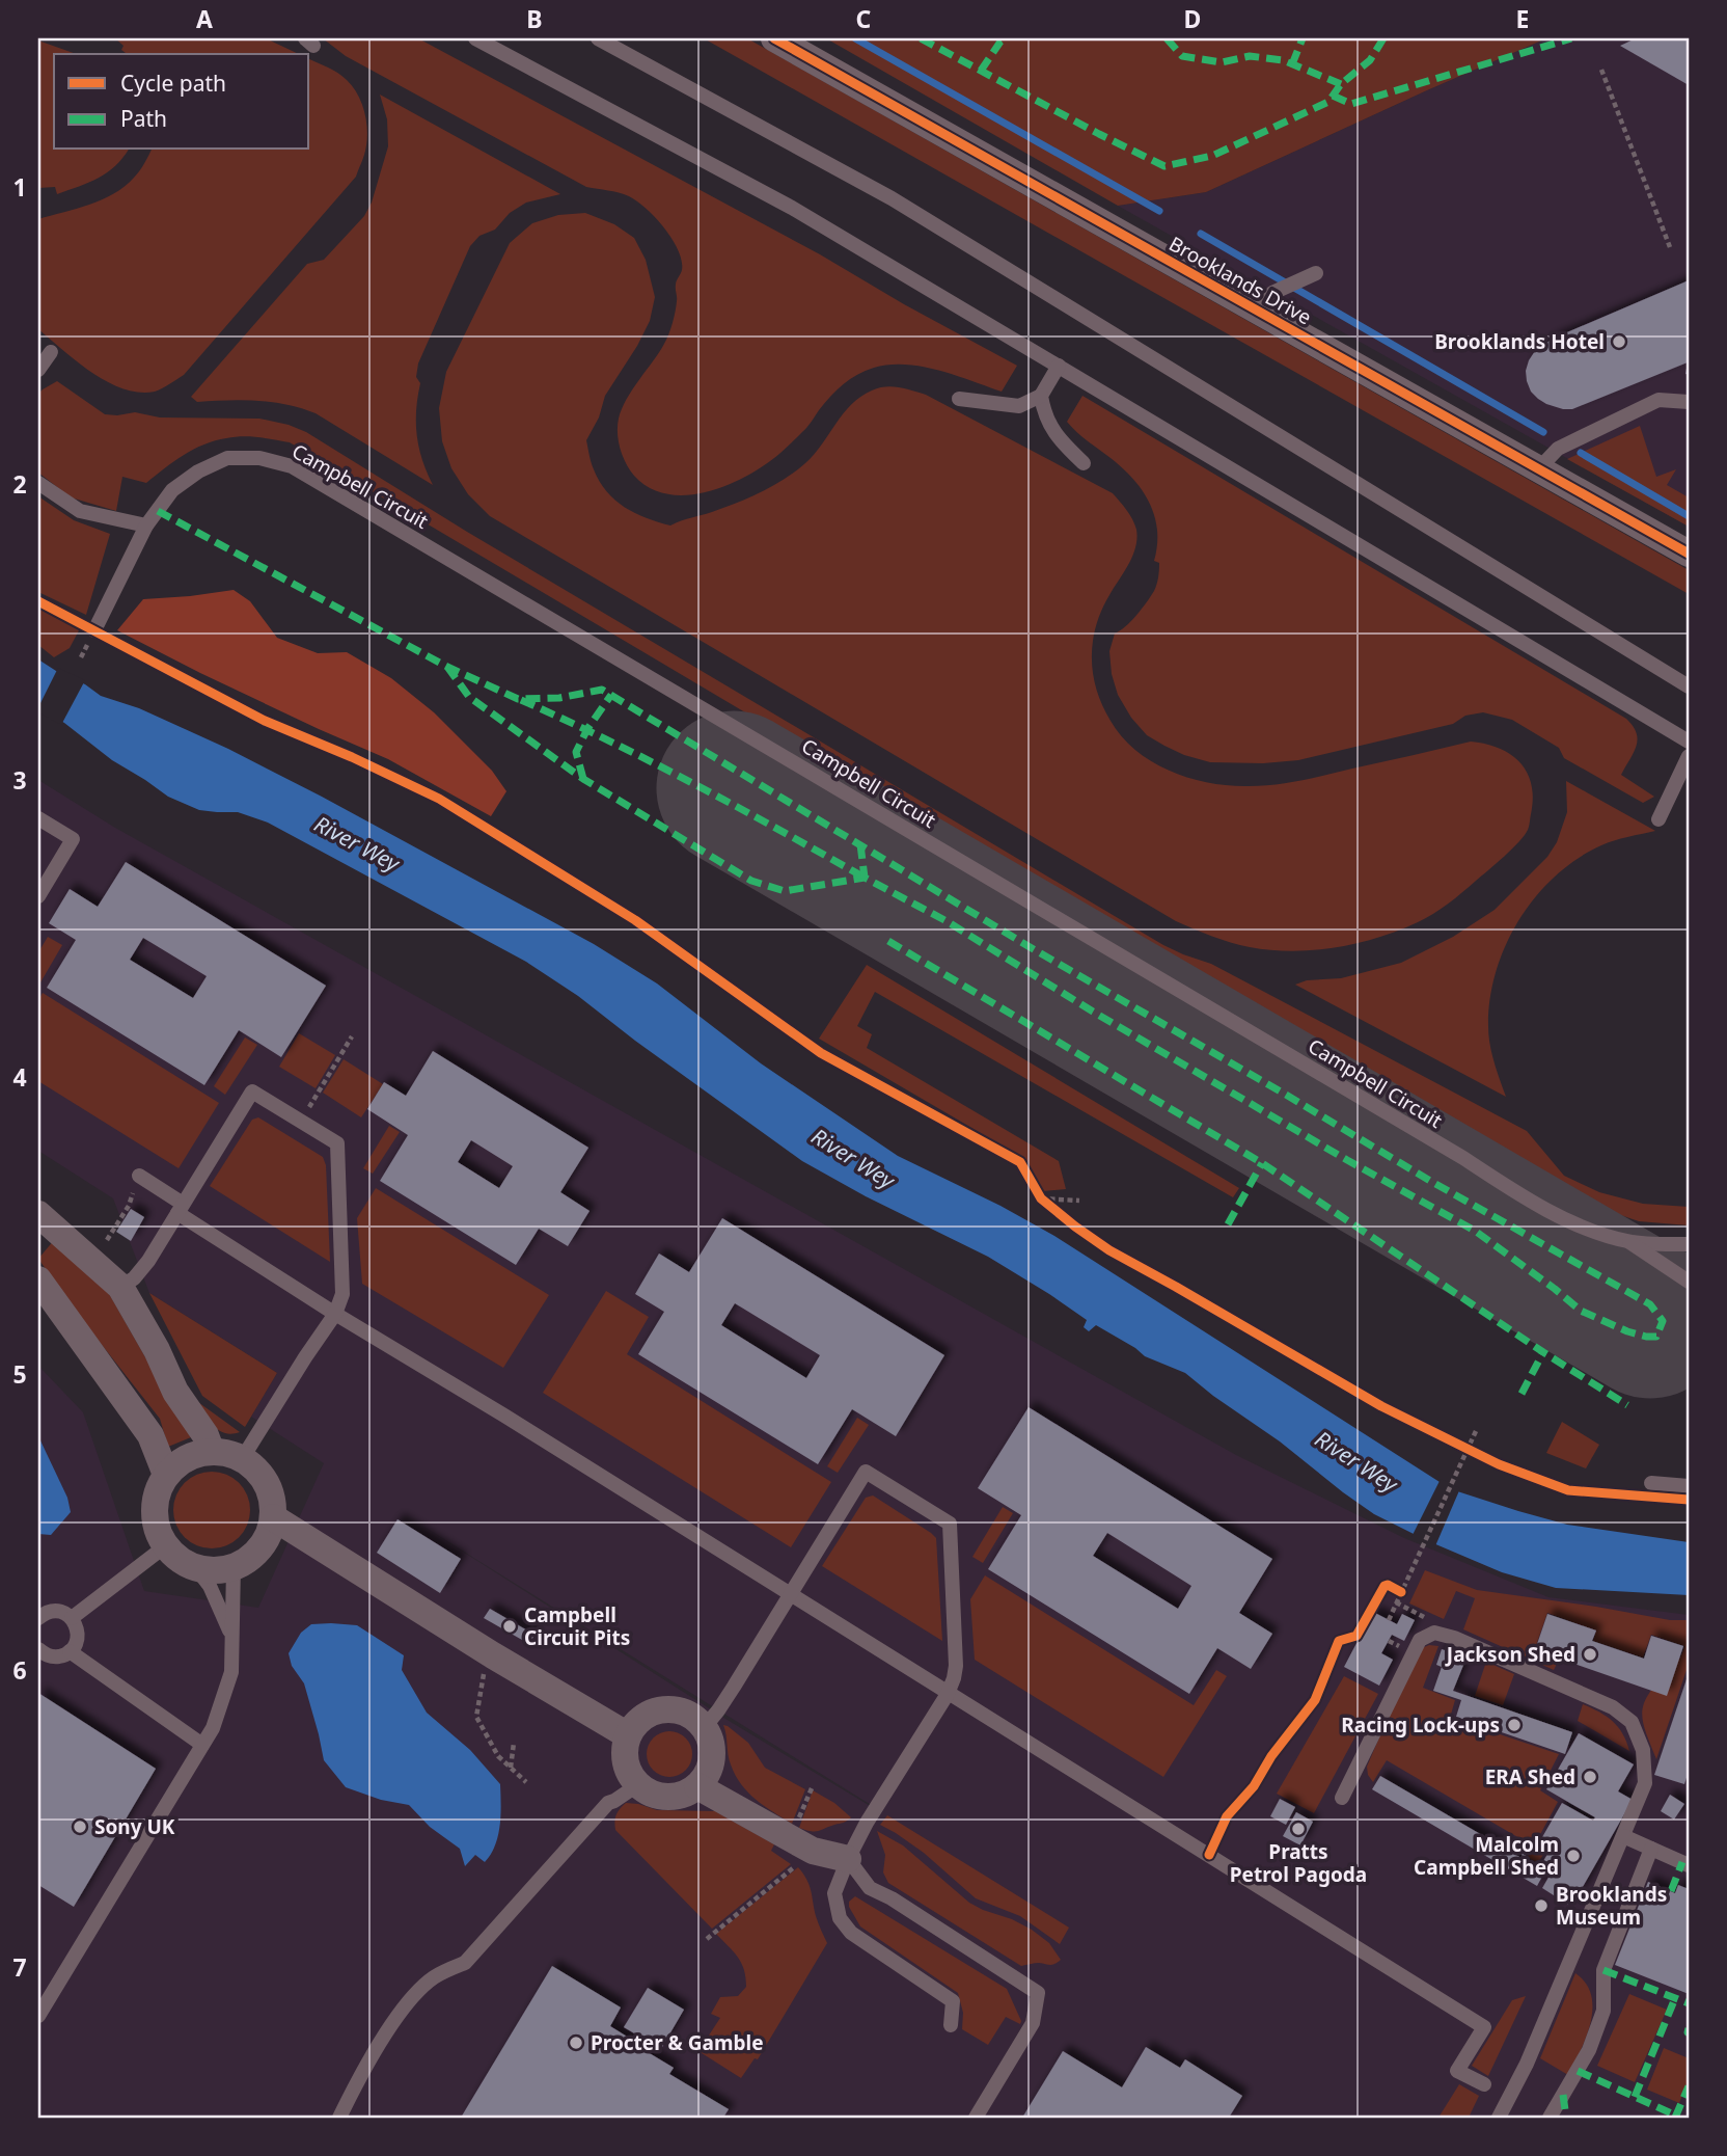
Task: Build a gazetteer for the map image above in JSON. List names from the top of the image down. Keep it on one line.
{"streets":{"street":["Brooklands Drive"],"lane":["Campbell Circuit"]},"water":["River Wey"],"places":["Brooklands Hotel","Campbell Circuit Pits","Jackson Shed","Racing Lock-ups","ERA Shed","Sony UK","Pratts Petrol Pagoda","Malcolm Campbell Shed","Brooklands Museum","Procter & Gamble"],"legend":["Cycle path","Path"],"grid":{"columns":["A","B","C","D","E"],"rows":["1","2","3","4","5","6","7"]}}
